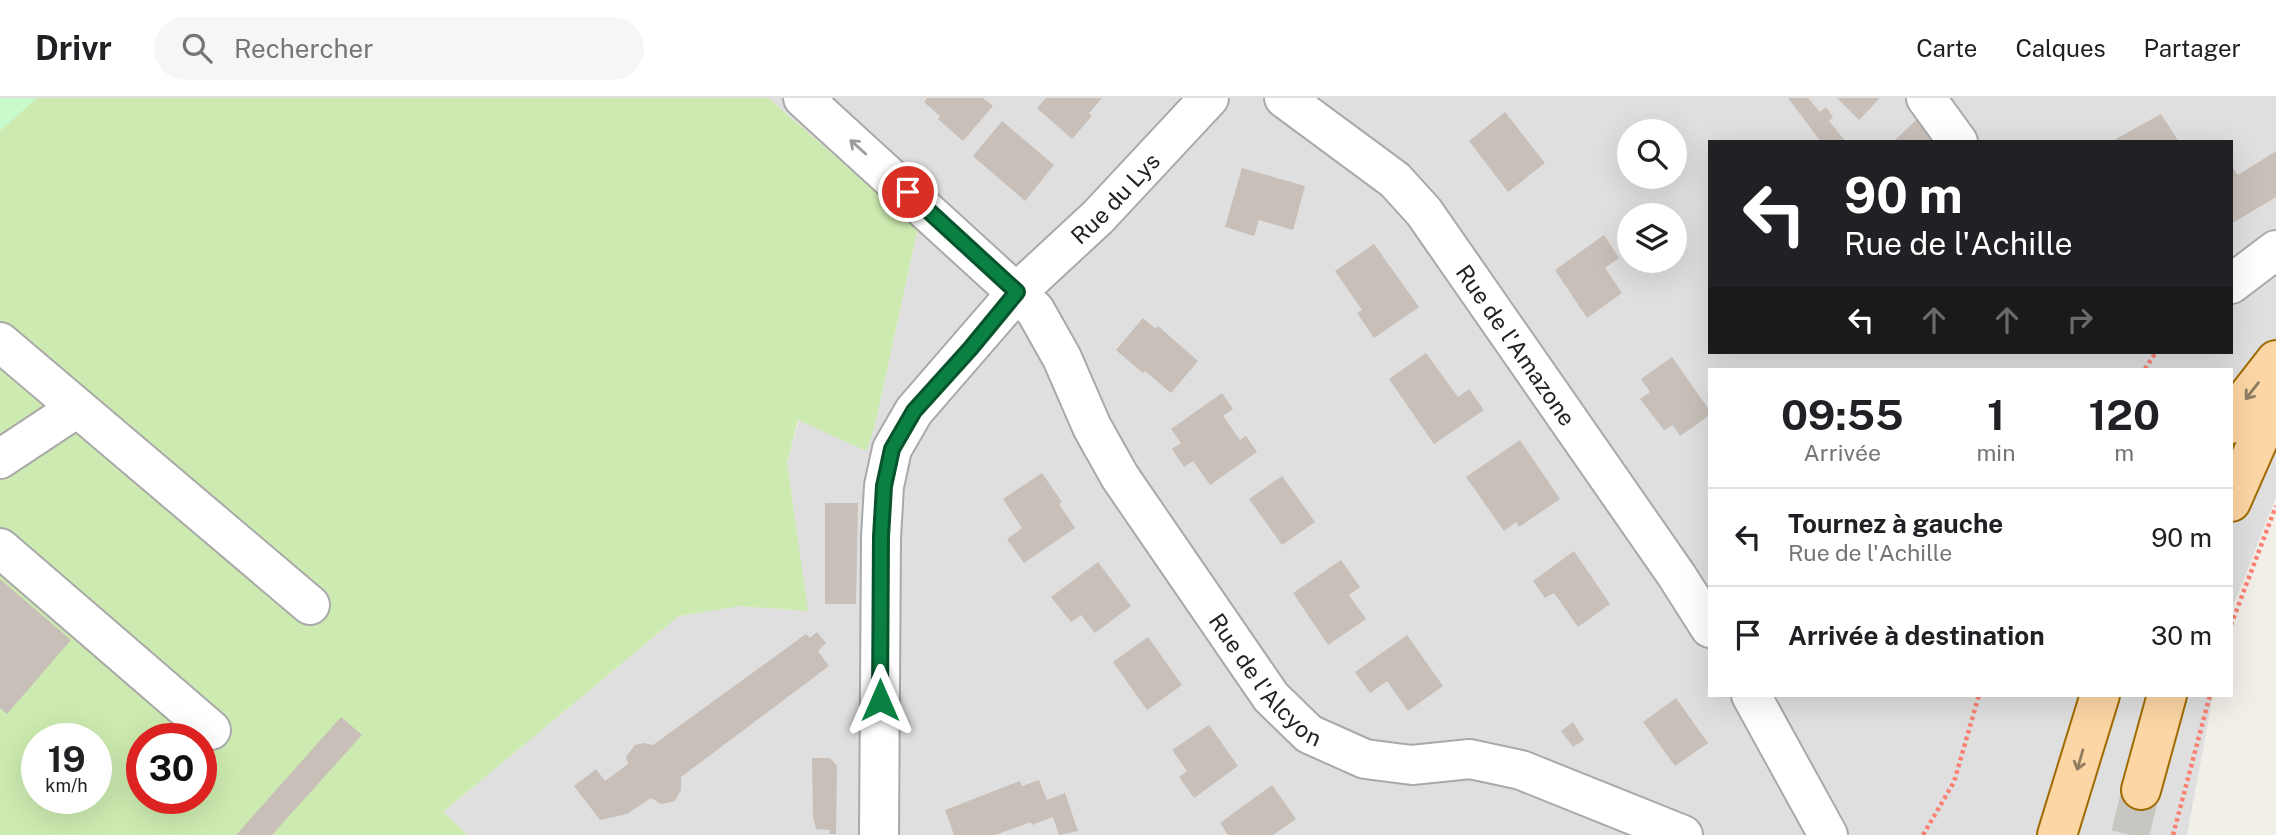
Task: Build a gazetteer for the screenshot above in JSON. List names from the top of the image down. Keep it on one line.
{"streets":{"street":["Rue du Lys","Rue de l'Amazone","Rue de l'Alcyon"]},"crossings":[["Rue du Lys","Rue de l'Alcyon"]],"page":{"header":"Drivr","search":"Rechercher","nav":["Carte","Calques","Partager"],"turn":["90 m","Rue de l'Achille"],"eta":["09:55","Arrivée","1","min","120","m"],"list":[{"name":"Tournez à gauche","note":"Rue de l'Achille","value":"90 m"},{"name":"Arrivée à destination","value":"30 m"}],"speed":"19 km/h","limit":"30"}}
